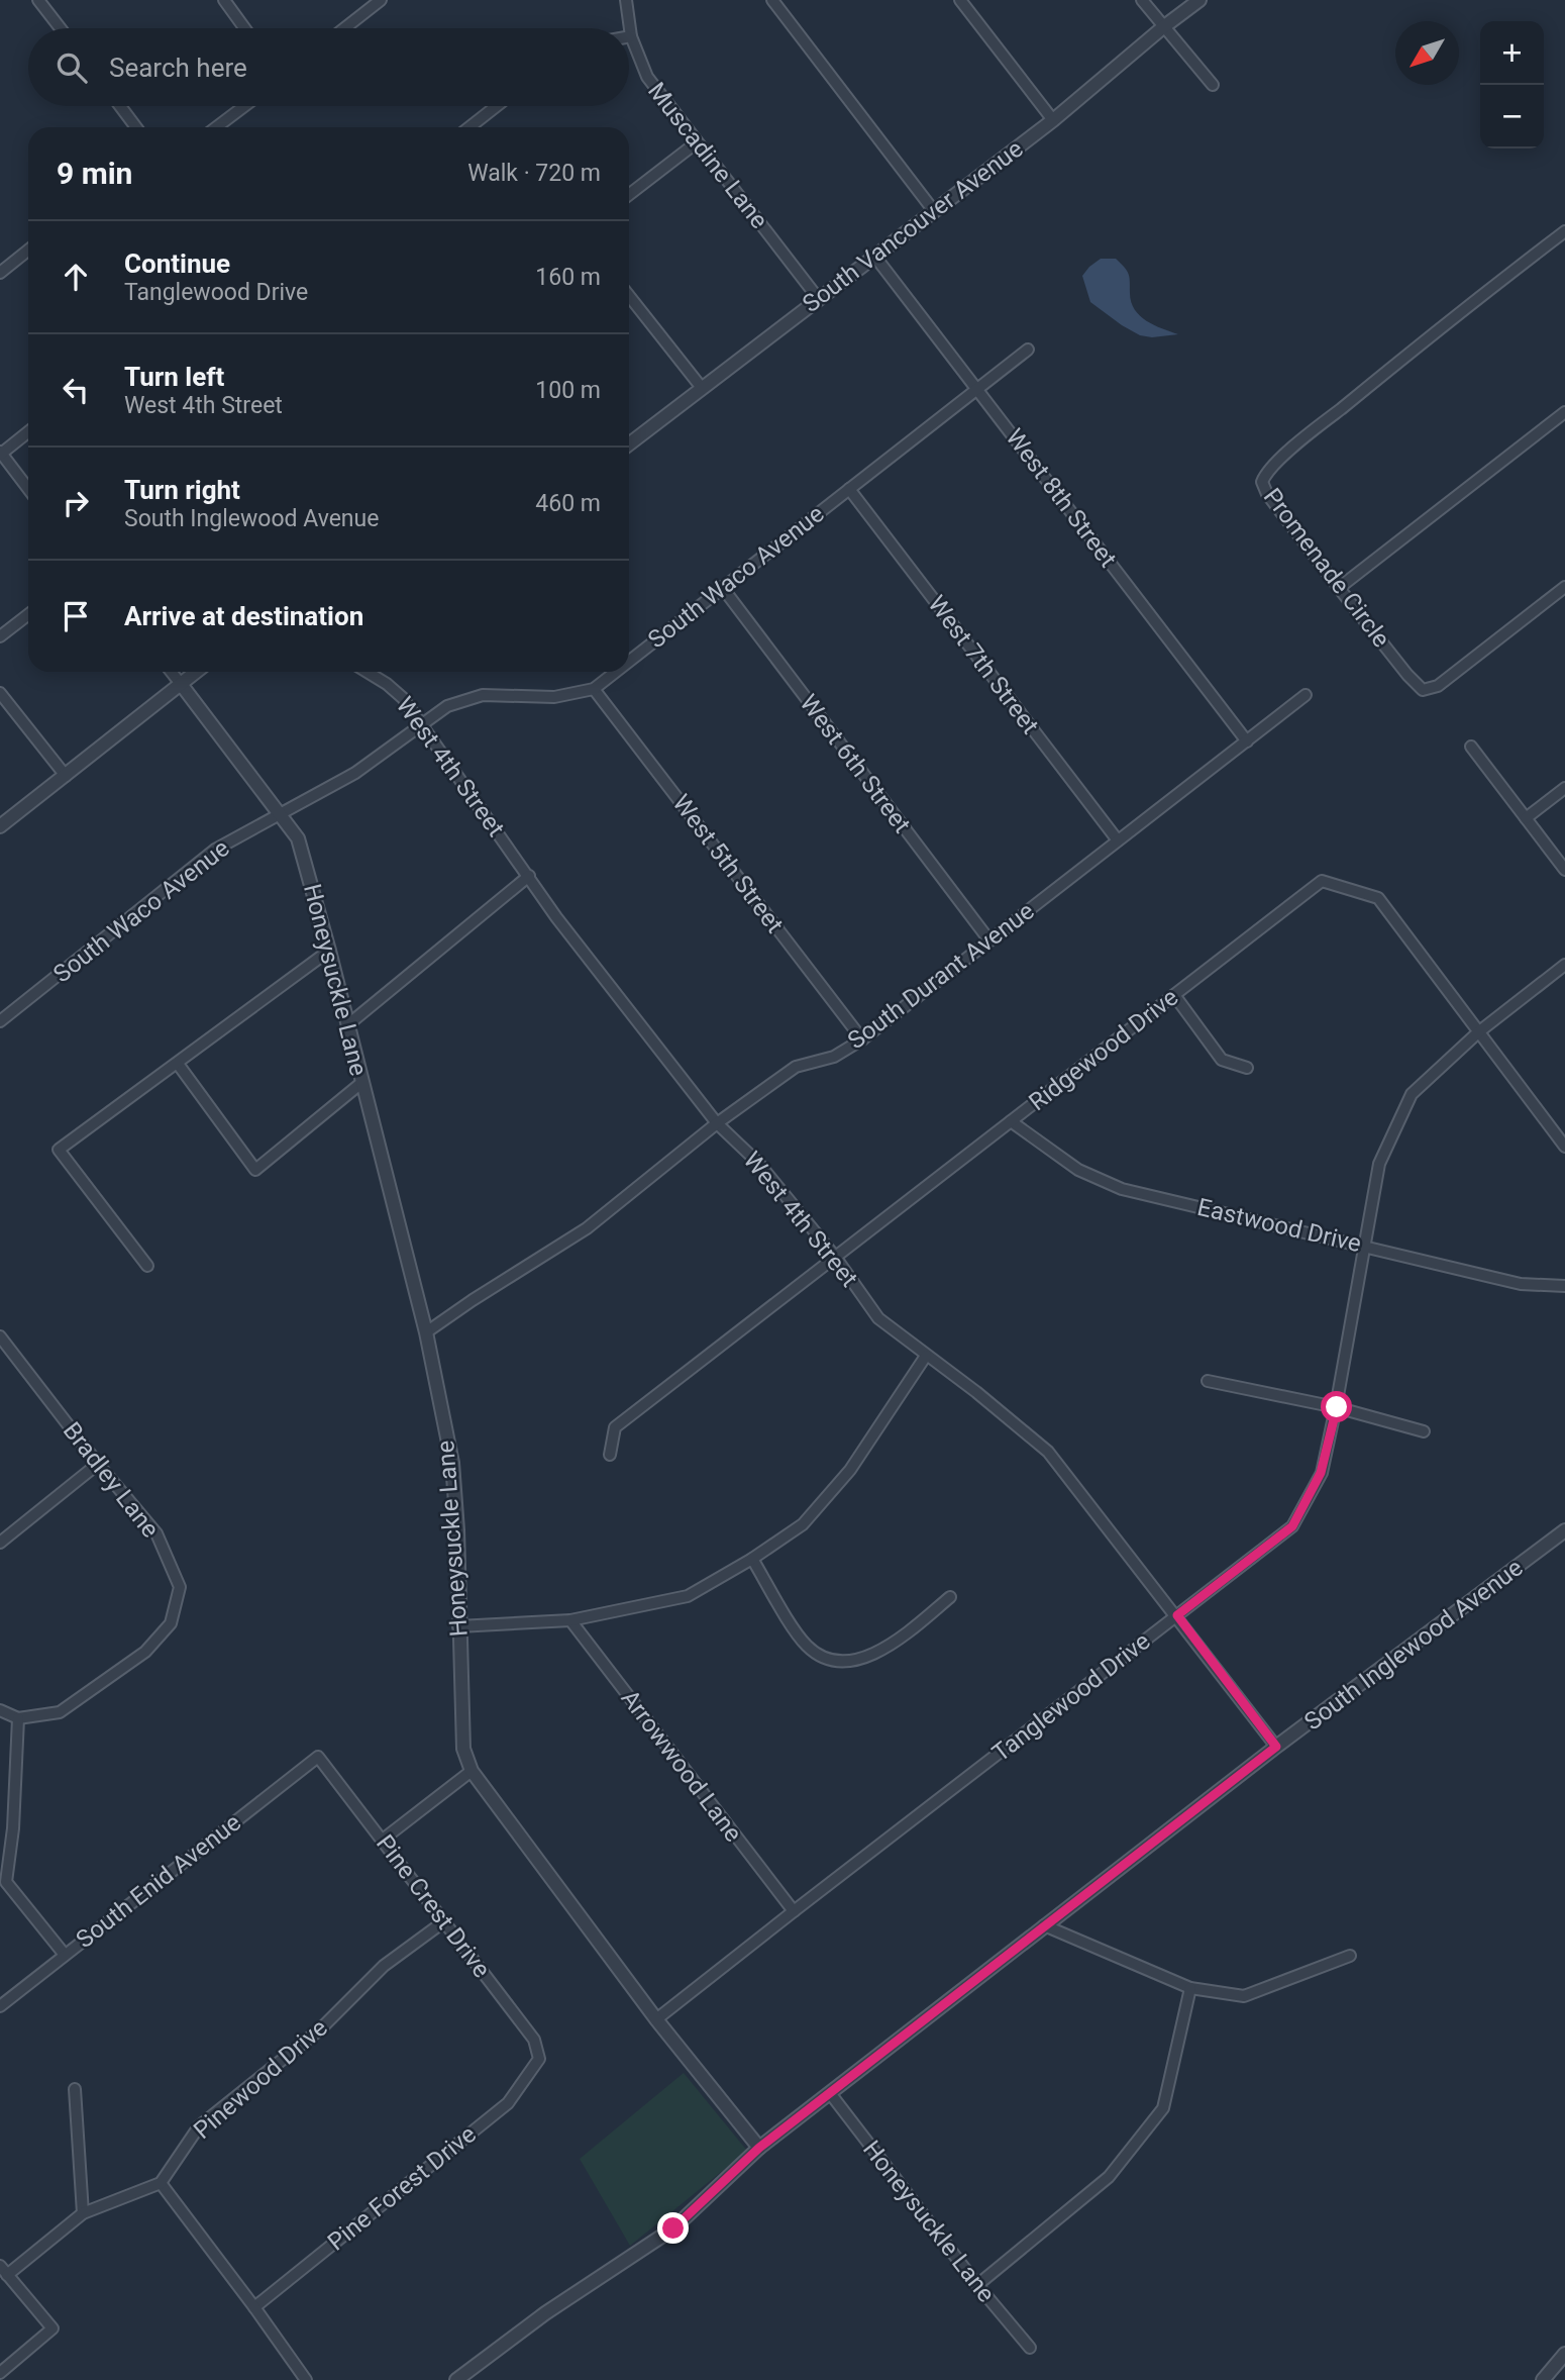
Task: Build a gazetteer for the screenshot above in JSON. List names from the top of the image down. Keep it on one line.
{"streets":{"street":["Muscadine Lane","South Vancouver Avenue","West 8th Street","Promenade Circle","South Waco Avenue","West 7th Street","West 6th Street","West 4th Street","West 5th Street","South Durant Avenue","Honeysuckle Lane","Ridgewood Drive","Eastwood Drive","Bradley Lane","South Inglewood Avenue","Tanglewood Drive","Arrowwood Lane","South Enid Avenue","Pine Crest Drive","Pinewood Drive","Pine Forest Drive"]},"crossings":[["Muscadine Lane","South Vancouver Avenue"],["South Vancouver Avenue","West 8th Street"],["West 8th Street","South Waco Avenue"],["West 8th Street","South Durant Avenue"],["South Waco Avenue","West 7th Street"],["South Waco Avenue","West 6th Street"],["South Waco Avenue","West 4th Street"],["South Waco Avenue","West 5th Street"],["South Waco Avenue","Honeysuckle Lane"],["West 7th Street","South Durant Avenue"],["West 6th Street","South Durant Avenue"],["West 4th Street","South Durant Avenue"],["West 4th Street","Ridgewood Drive"],["West 4th Street","South Inglewood Avenue"],["West 4th Street","Tanglewood Drive"],["West 5th Street","South Durant Avenue"],["South Durant Avenue","Honeysuckle Lane"],["Honeysuckle Lane","South Inglewood Avenue"],["Honeysuckle Lane","Tanglewood Drive"],["Ridgewood Drive","Eastwood Drive"],["Ridgewood Drive","Tanglewood Drive"],["Eastwood Drive","Tanglewood Drive"],["Tanglewood Drive","Arrowwood Lane"],["South Enid Avenue","Pine Crest Drive"],["Pine Crest Drive","Pinewood Drive"],["Pine Crest Drive","Pine Forest Drive"]],"north":"bottom left","page":{"map_buttons":["+","−"],"search":"Search here","heading":["9 min","Walk · 720 m"],"list":[["Continue","Tanglewood Drive","160 m"],["Turn left","West 4th Street","100 m"],["Turn right","South Inglewood Avenue","460 m"],"Arrive at destination"]}}
